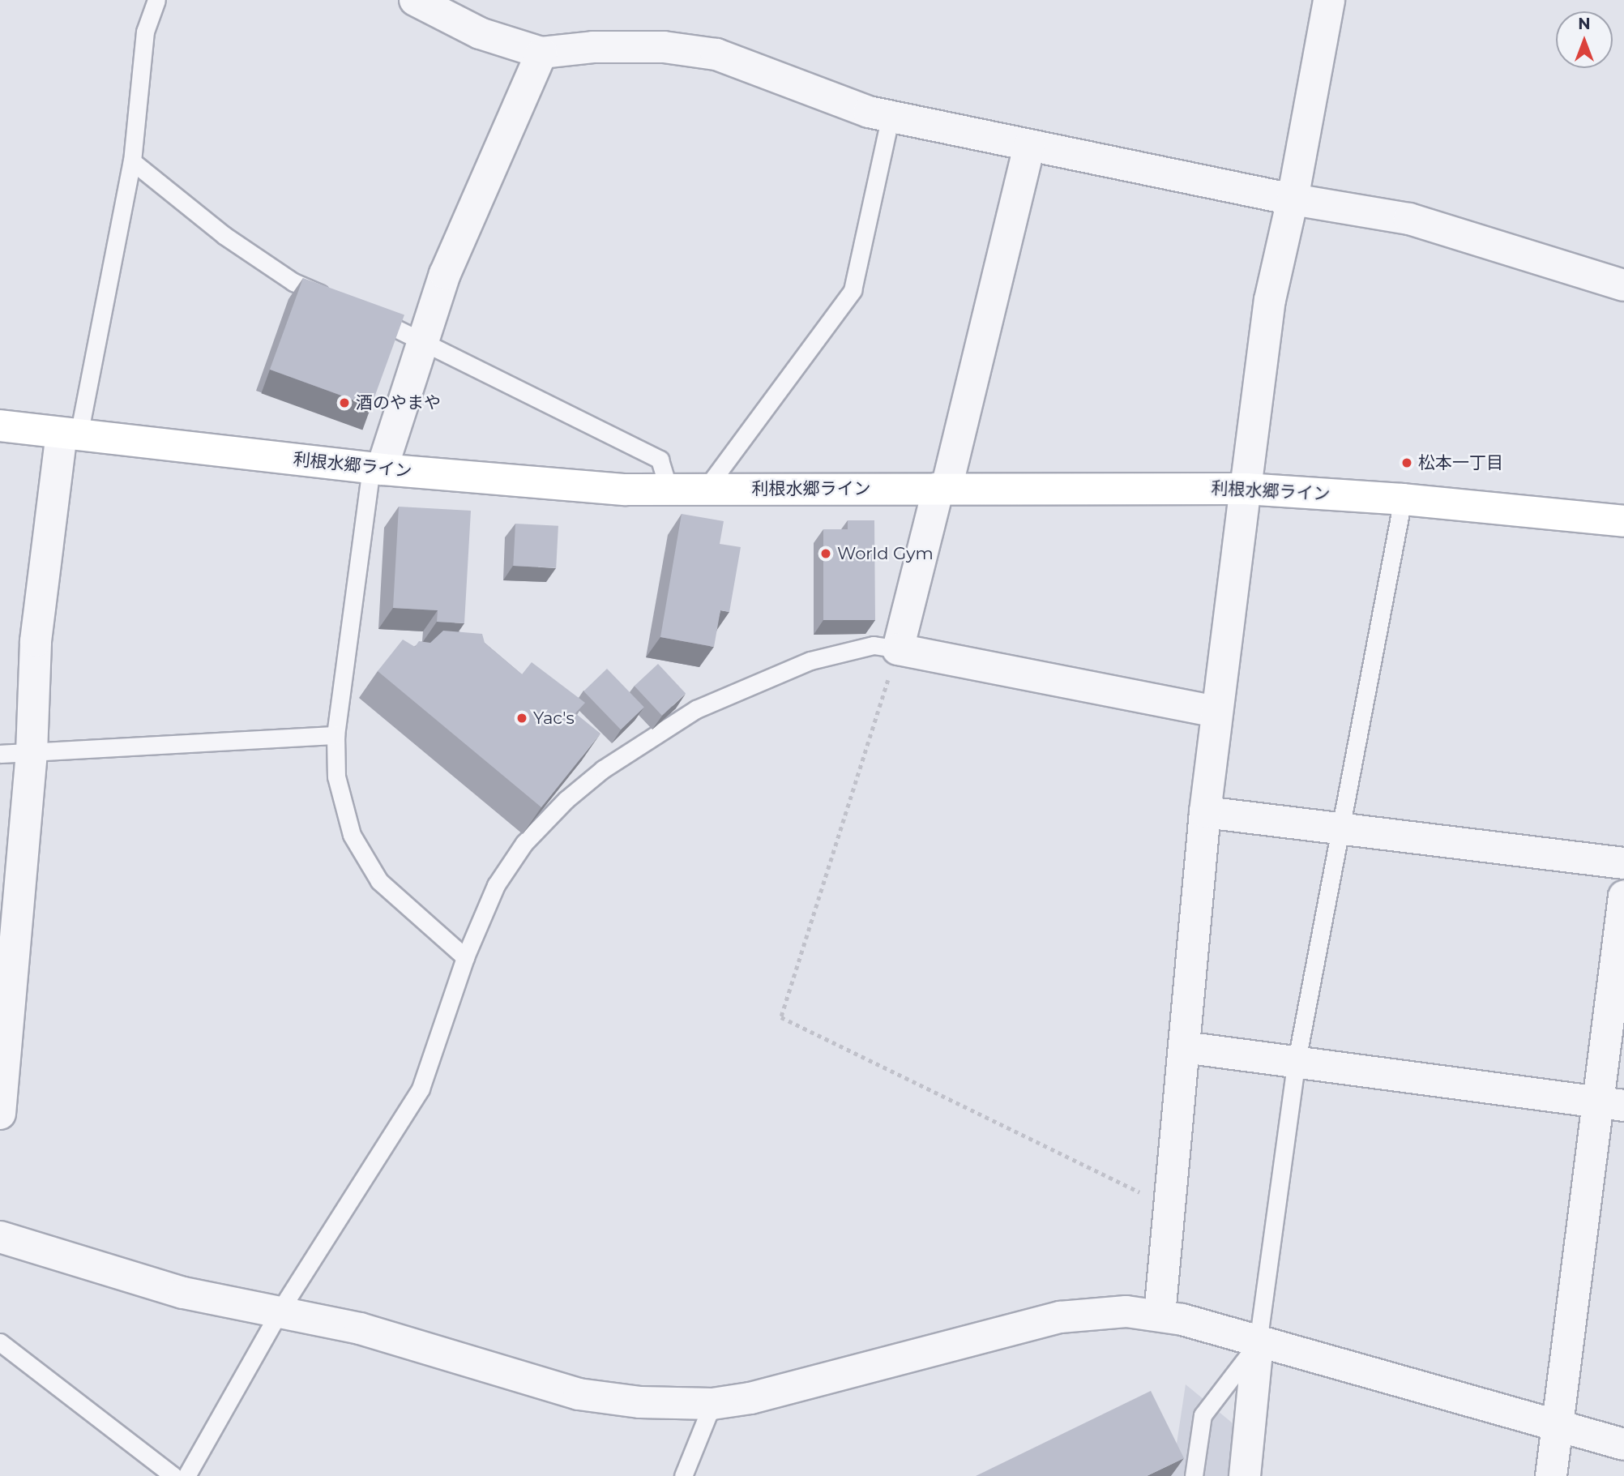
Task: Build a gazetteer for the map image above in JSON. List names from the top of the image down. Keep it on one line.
{"streets":{"highway":["利根水郷ライン"]},"places":["酒のやまや","松本一丁目","World Gym","Yac's"],"north":"top"}
